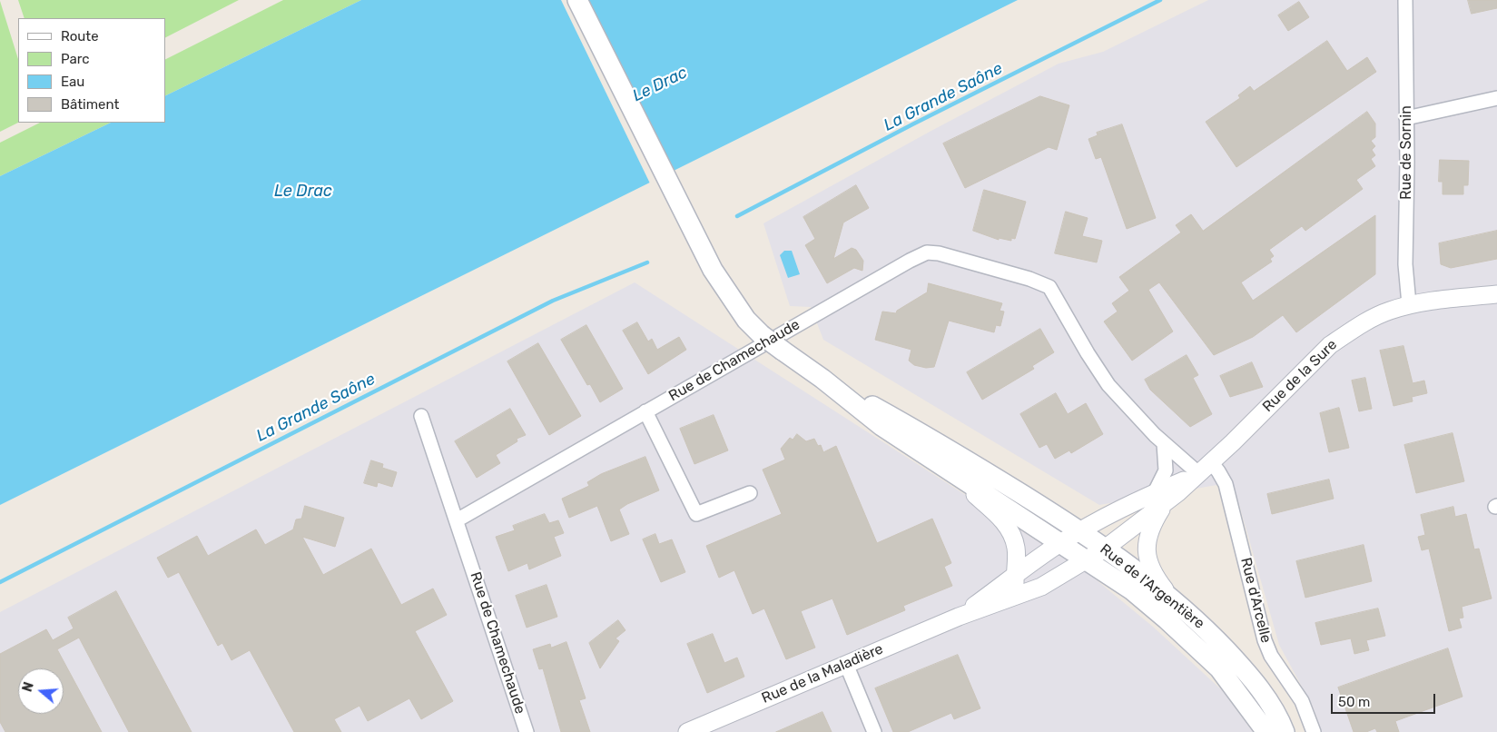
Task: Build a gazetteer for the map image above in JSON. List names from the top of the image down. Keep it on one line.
{"streets":{"main road":["Rue de l'Argentière"],"street":["Rue de Sornin","Rue de Chamechaude","Rue de la Sure","Rue d'Arcelle","Rue de la Maladière"]},"crossings":[["Rue de Sornin","Rue de la Sure"],["Rue de Chamechaude","Rue de la Sure"],["Rue de Chamechaude","Rue d'Arcelle"],["Rue de la Sure","Rue de l'Argentière"],["Rue de la Sure","Rue d'Arcelle"],["Rue de la Sure","Rue de la Maladière"],["Rue de l'Argentière","Rue de la Maladière"]],"water":["Le Drac","La Grande Saône"],"legend":["Route","Parc","Eau","Bâtiment"],"scale_bar":"50 m","north":"left"}
